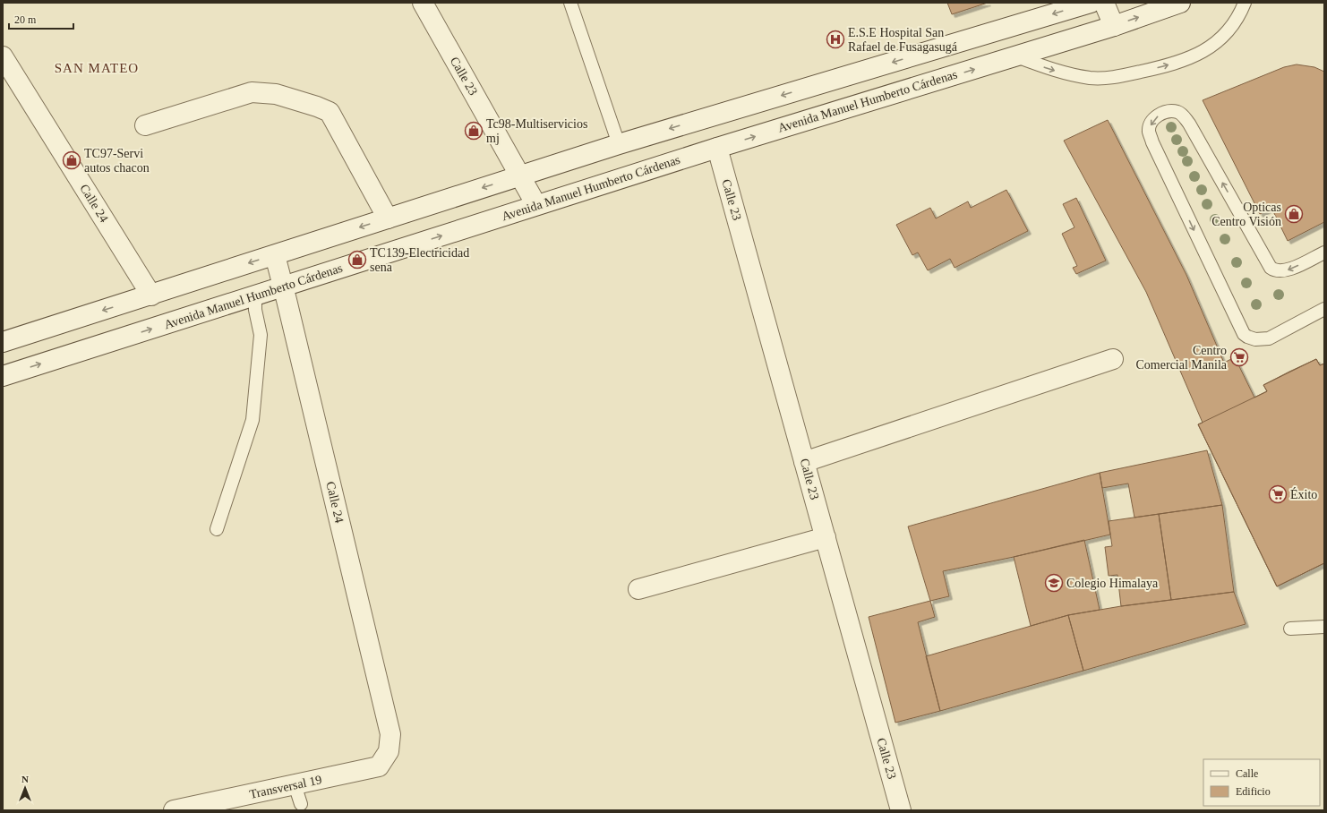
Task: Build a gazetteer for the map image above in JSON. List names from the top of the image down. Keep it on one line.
{"streets":{"street":["Calle 23","Avenida Manuel Humberto Cárdenas","Calle 24","Transversal 19"]},"crossings":[["Calle 23","Avenida Manuel Humberto Cárdenas"],["Avenida Manuel Humberto Cárdenas","Calle 24"],["Calle 24","Transversal 19"]],"districts":["SAN MATEO"],"places":{"hospital":["E.S.E Hospital San Rafael de Fusagasugá"],"shop":["Tc98-Multiservicios mj","TC97-Servi autos chacon","Opticas Centro Visión","TC139-Electricidad sena"],"supermarket":["Centro Comercial Manila","Éxito"],"school or university":["Colegio Himalaya"]},"legend":["Calle","Edificio"],"scale_bar":"20 m","north":"top"}
